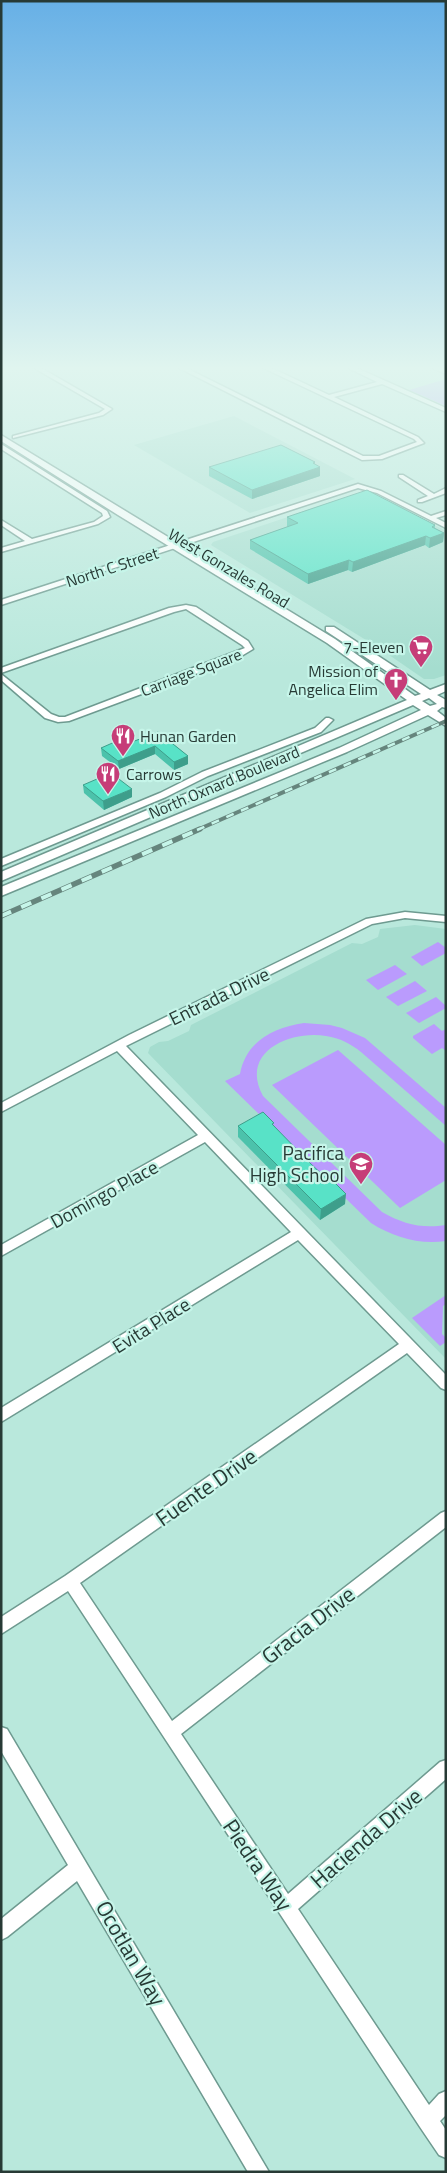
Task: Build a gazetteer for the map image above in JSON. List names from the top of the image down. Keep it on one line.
{"streets":{"main road":["West Gonzales Road","North Oxnard Boulevard"],"street":["North C Street","Carriage Square","Entrada Drive","Domingo Place","Evita Place","Fuente Drive","Gracia Drive","Hacienda Drive","Piedra Way","Ocotlan Way"]},"crossings":[["North C Street","West Gonzales Road"],["West Gonzales Road","North Oxnard Boulevard"],["Fuente Drive","Piedra Way"],["Gracia Drive","Piedra Way"],["Hacienda Drive","Piedra Way"]],"places":{"supermarket":["7-Eleven"],"church":["Mission of Angelica Elim"],"restaurant":["Hunan Garden","Carrows"],"school or university":["Pacifica High School"]}}
